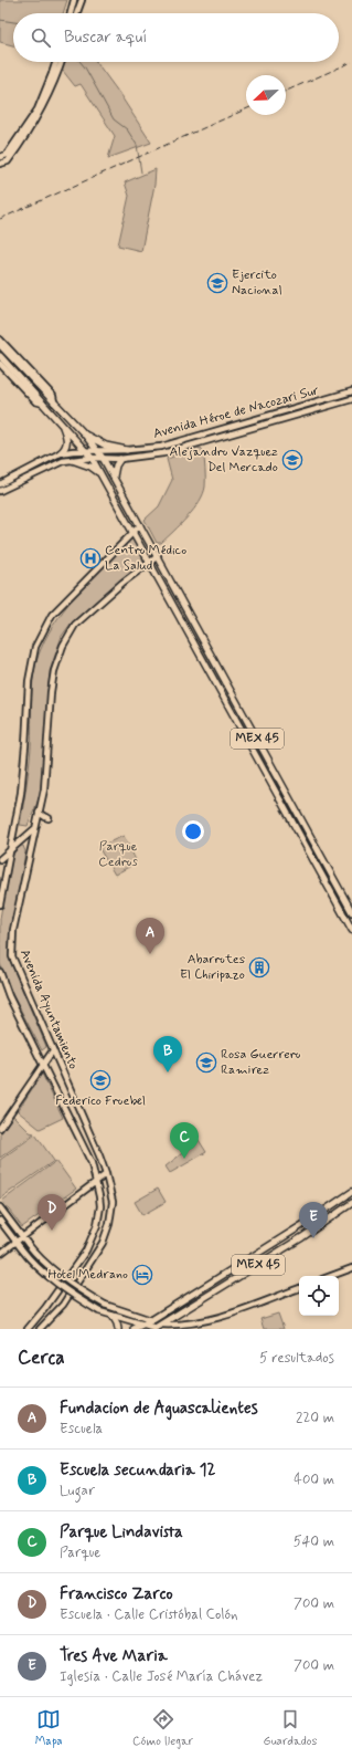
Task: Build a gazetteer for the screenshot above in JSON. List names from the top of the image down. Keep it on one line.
{"streets":{"main road":["Avenida Héroe de Nacozari Sur","MEX 45","Avenida Ayuntamiento"]},"crossings":[["Avenida Héroe de Nacozari Sur","MEX 45"],["MEX 45","Avenida Ayuntamiento"]],"parks":["Parque Cedros"],"places":{"school or university":["Ejercito Nacional","Alejandro Vazquez Del Mercado","Rosa Guerrero Ramirez","Federico Froebel"],"hospital":["Centro Médico La Salud"],"building":["Abarrotes El Chiripazo"],"hotel":["Hotel Medrano"]},"north":"bottom left","page":{"search":"Buscar aquí","pins":["A","B","C","D","E"],"heading":["Cerca","5 resultados"],"list":[{"mark":"A","name":"Fundacion de Aguascalientes","note":"Escuela","value":"220 m"},{"mark":"B","name":"Escuela secundaria 12","note":"Lugar","value":"400 m"},{"mark":"C","name":"Parque Lindavista","note":"Parque","value":"540 m"},{"mark":"D","name":"Francisco Zarco","note":"Escuela · Calle Cristóbal Colón","value":"700 m"},{"mark":"E","name":"Tres Ave Maria","note":"Iglesia · Calle José María Chávez","value":"700 m"}],"nav":["Mapa","Cómo llegar","Guardados"]}}
